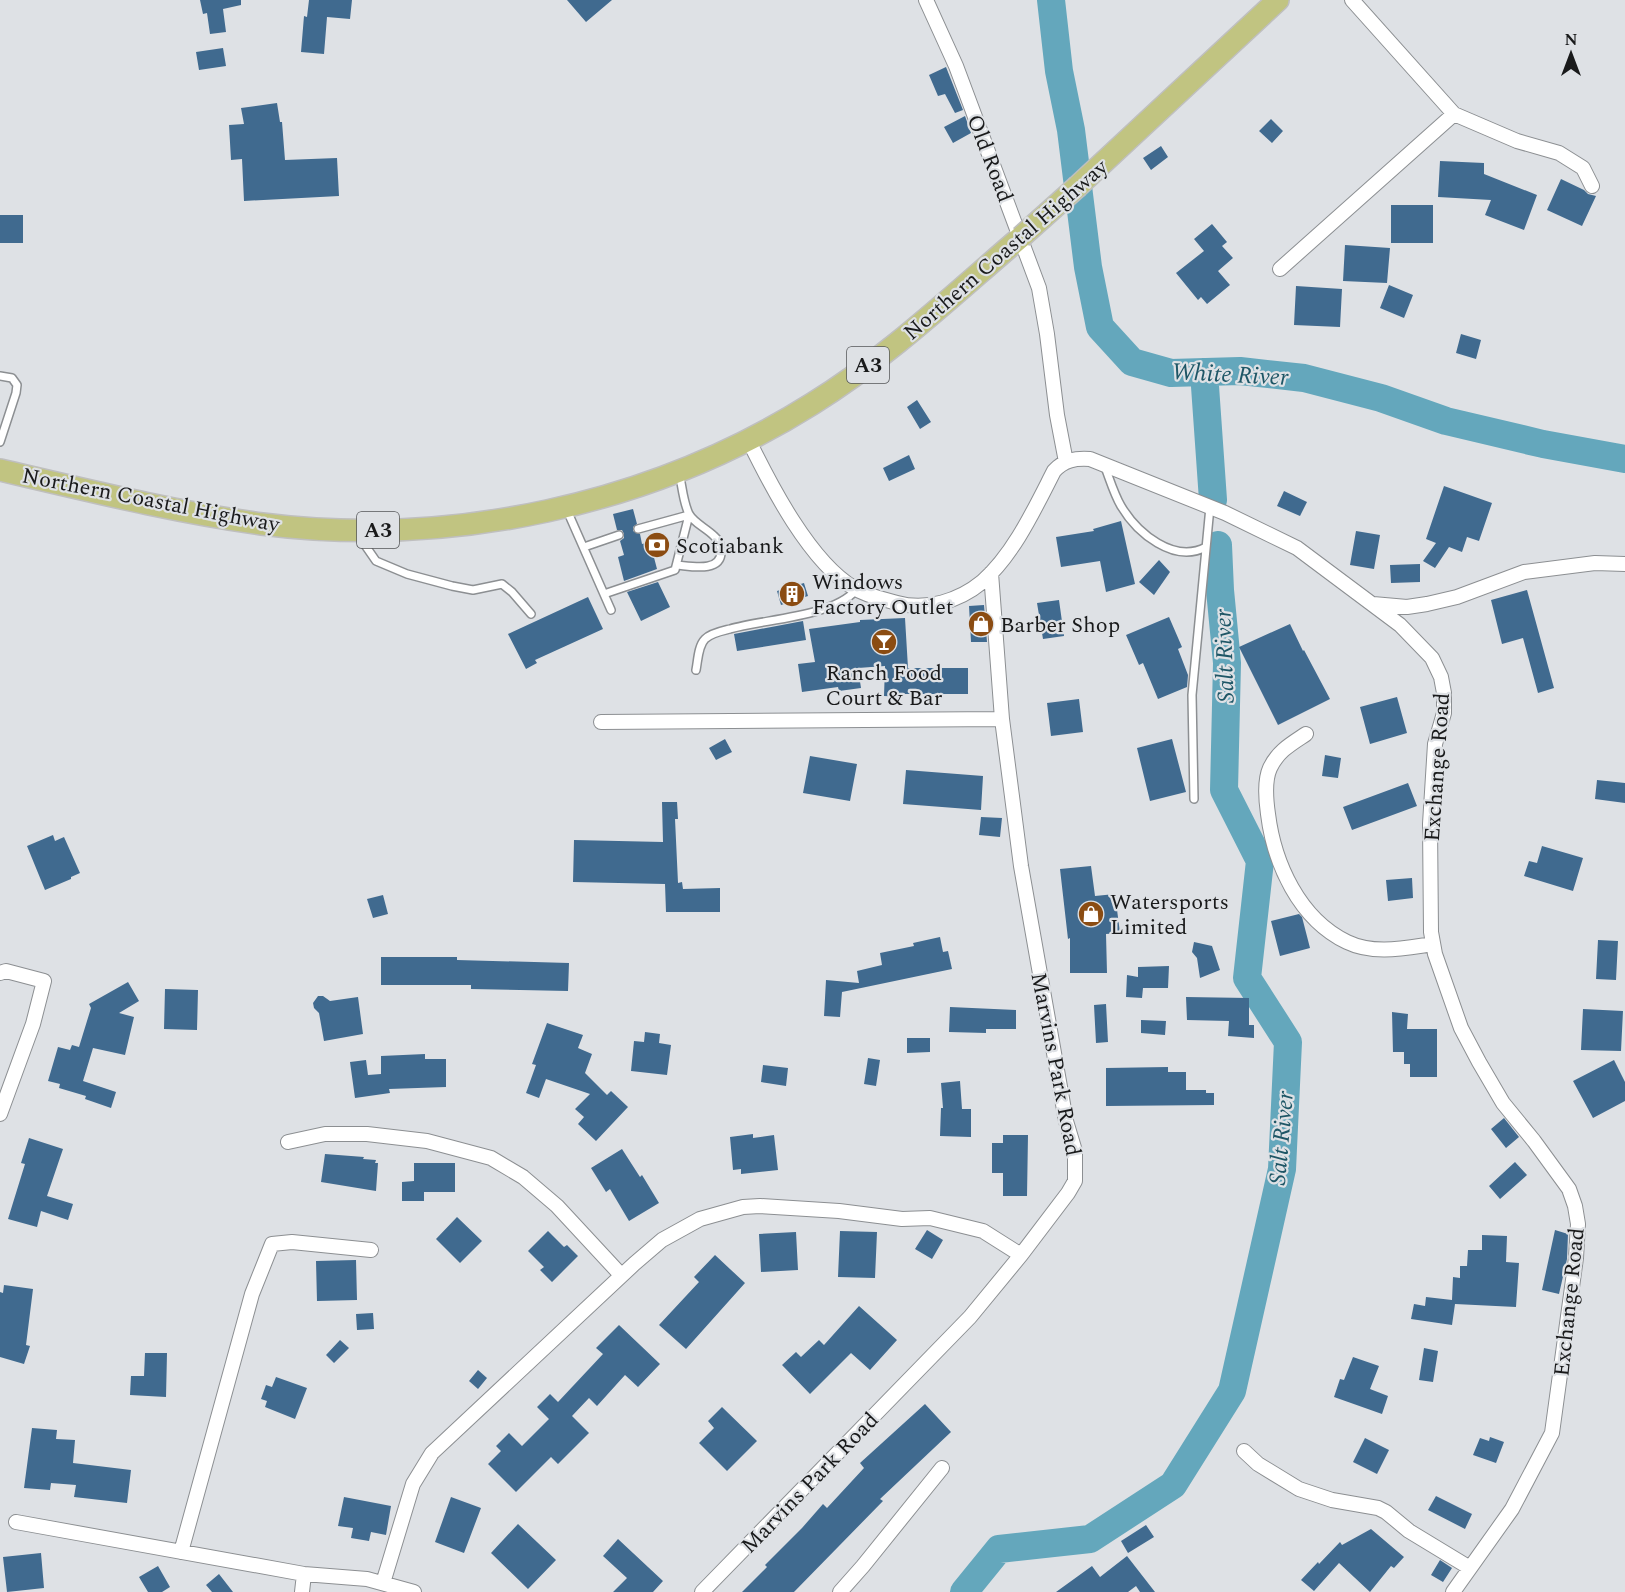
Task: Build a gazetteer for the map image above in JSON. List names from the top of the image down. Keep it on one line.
{"streets":{"main road":["Northern Coastal Highway","A3"],"street":["Old Road","Exchange Road","Marvins Park Road"]},"crossings":[["Old Road","Exchange Road"]],"water":["White River","Salt River"],"places":{"bank":["Scotiabank"],"building":["Windows Factory Outlet"],"shop":["Barber Shop","Watersports Limited"],"bar":["Ranch Food Court & Bar"]},"north":"top"}
